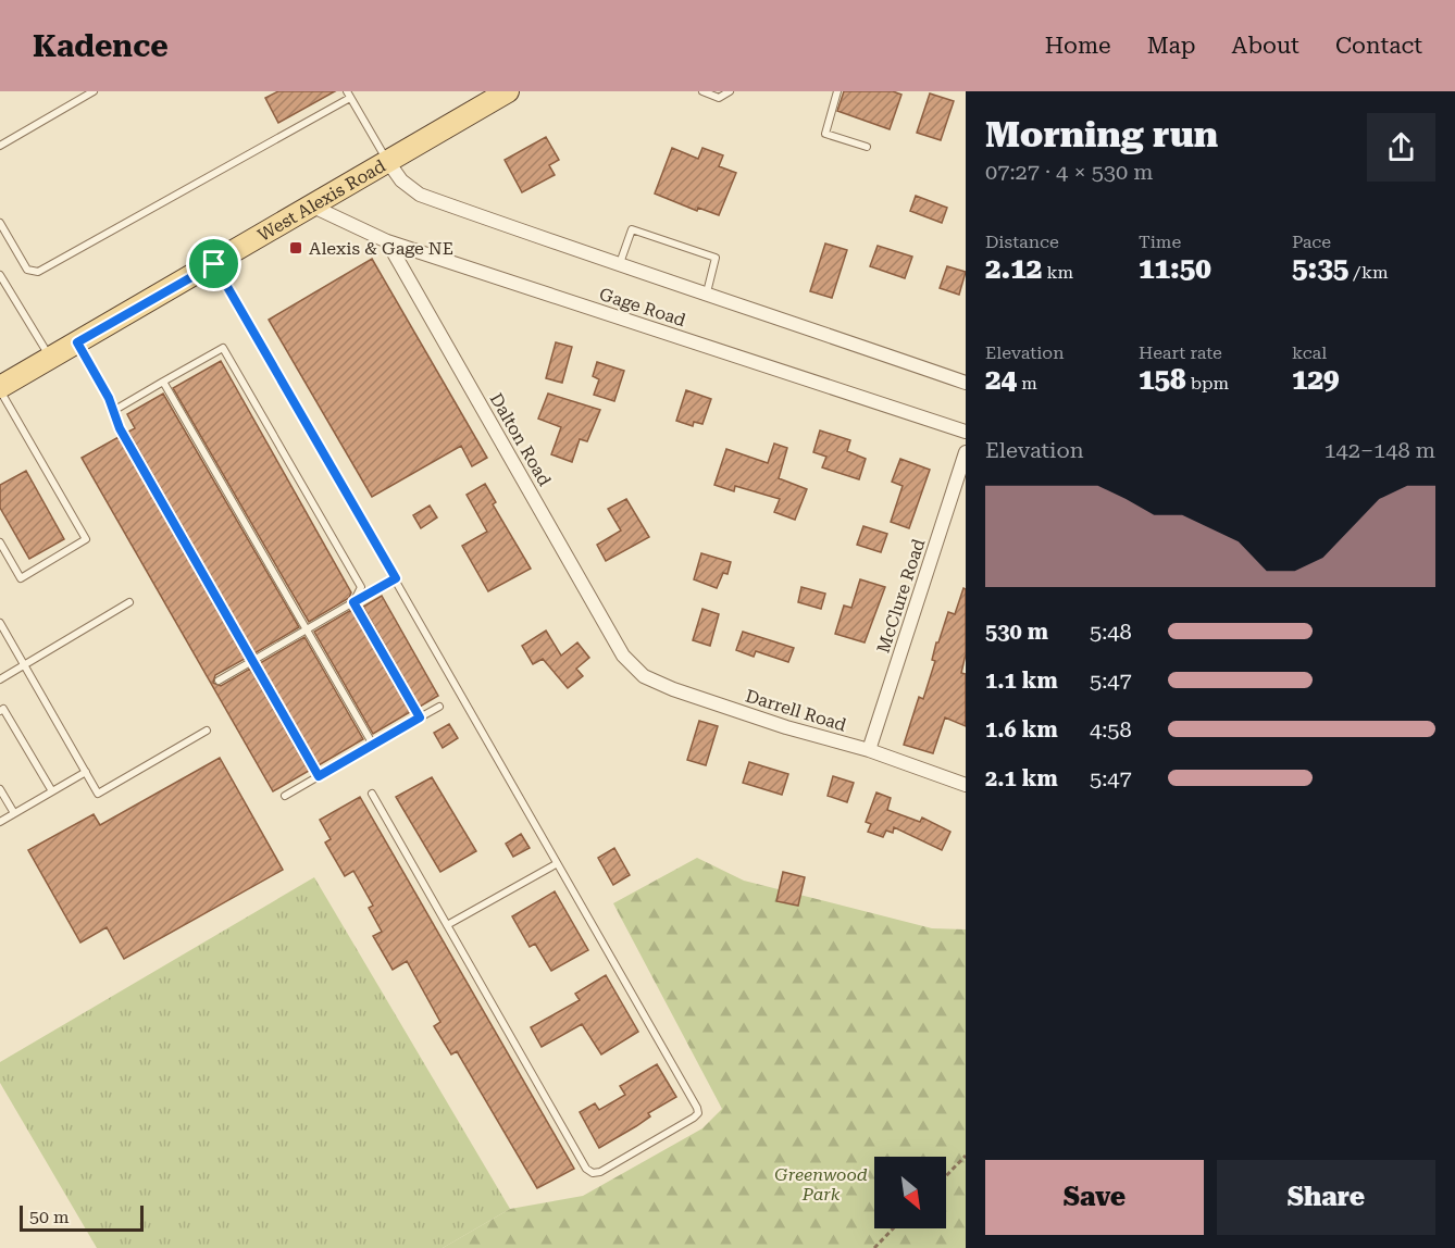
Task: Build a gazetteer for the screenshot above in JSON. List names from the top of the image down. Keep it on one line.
{"streets":{"main road":["West Alexis Road"],"street":["Gage Road","Dalton Road","McClure Road","Darrell Road"]},"crossings":[["West Alexis Road","Gage Road"],["Gage Road","Dalton Road"],["Dalton Road","Darrell Road"],["McClure Road","Darrell Road"]],"parks":["Greenwood Park"],"places":{"transit":["Alexis & Gage NE"]},"scale_bar":"50 m","north":"bottom right","page":{"header":"Kadence","nav":["Home","Map","About","Contact"],"heading":["Morning run","07:27 · 4 × 530 m"],"stats":[["Distance","2.12 km"],["Time","11:50"],["Pace","5:35 /km"],["Elevation","24 m"],["Heart rate","158 bpm"],["kcal","129"]],"chart":["Elevation","142–148 m"],"list":[{"name":"530 m","note":"5:48"},{"name":"1.1 km","note":"5:47"},{"name":"1.6 km","note":"4:58"},{"name":"2.1 km","note":"5:47"}],"buttons":["Save","Share"],"scale":"50 m"}}
